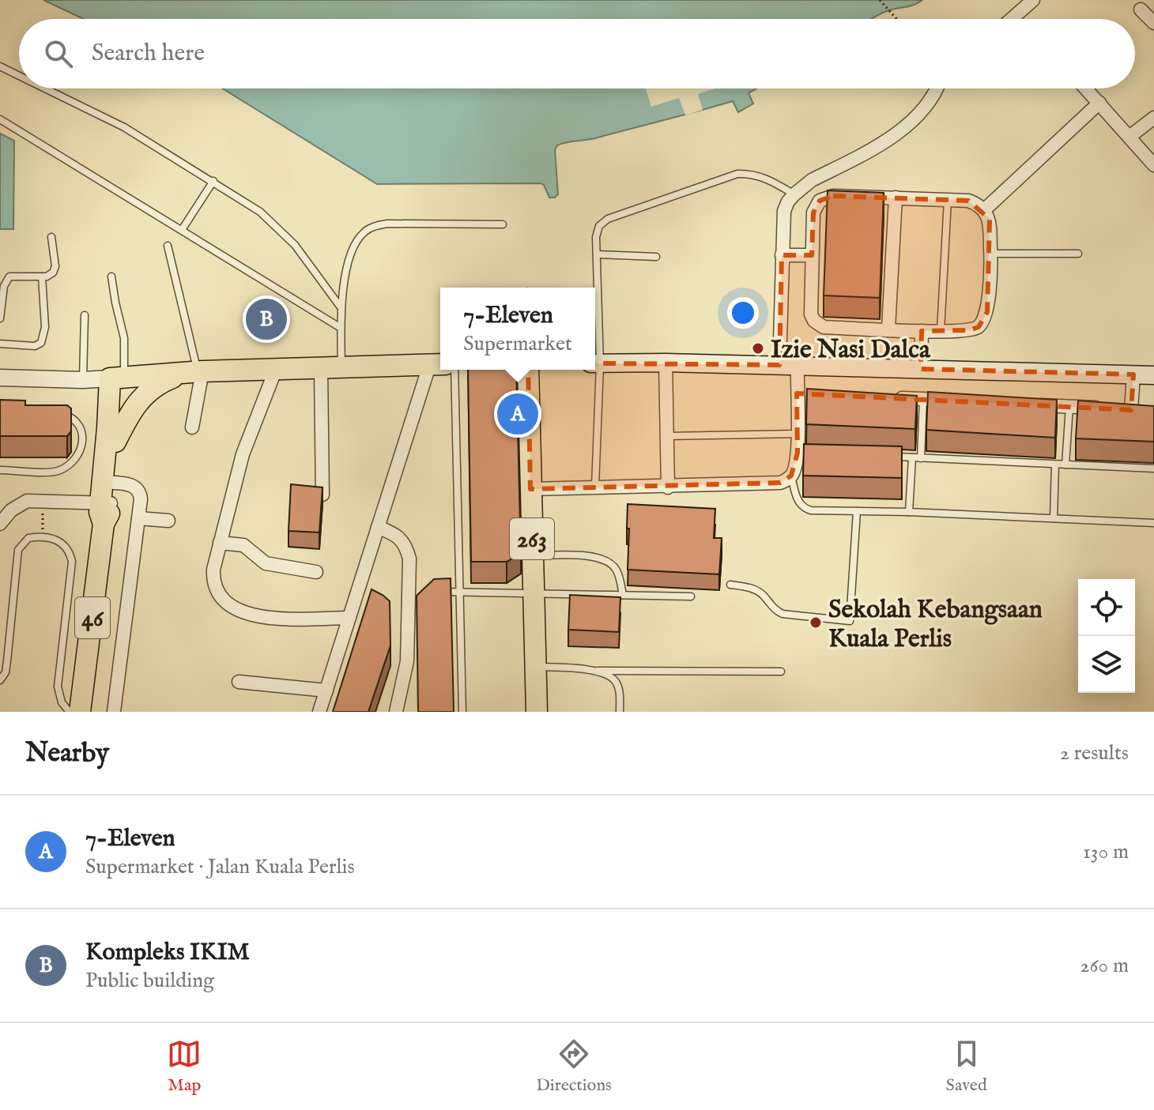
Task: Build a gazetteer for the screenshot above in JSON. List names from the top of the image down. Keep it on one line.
{"streets":{"main road":["263","46"]},"places":["Izie Nasi Dalca","Sekolah Kebangsaan Kuala Perlis"],"page":{"search":"Search here","popup":["7-Eleven","Supermarket"],"pins":["B","A"],"heading":["Nearby","2 results"],"list":[{"mark":"A","name":"7-Eleven","note":"Supermarket · Jalan Kuala Perlis","value":"130 m"},{"mark":"B","name":"Kompleks IKIM","note":"Public building","value":"260 m"}],"nav":["Map","Directions","Saved"]}}
